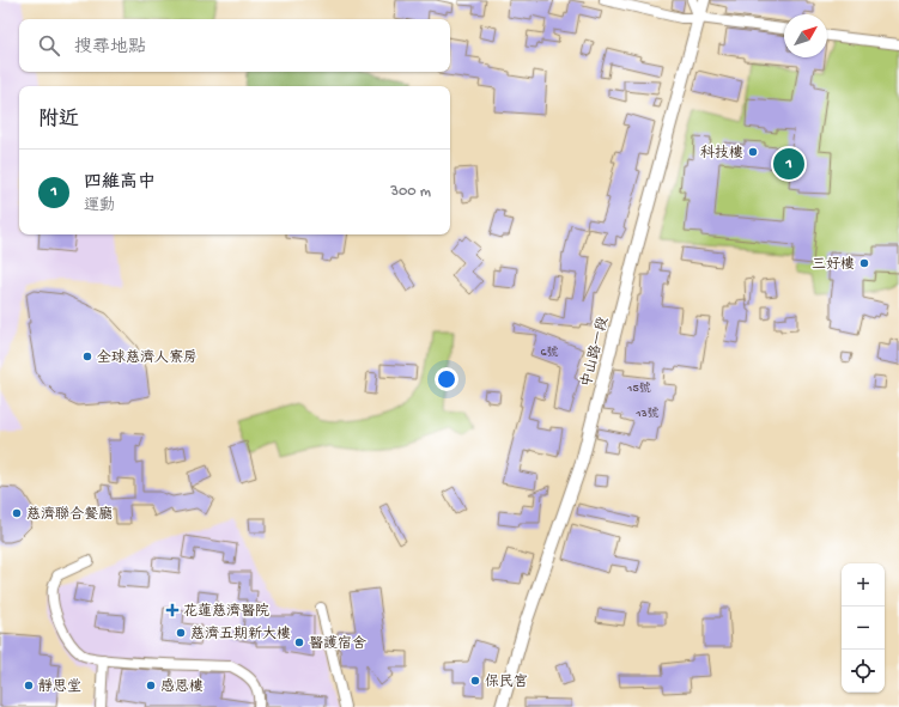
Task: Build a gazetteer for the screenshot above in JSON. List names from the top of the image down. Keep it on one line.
{"streets":{"street":["中山路一段"]},"places":{"other":["科技樓","三好樓","全球慈濟人寮房","慈濟聯合餐廳","慈濟五期新大樓","醫護宿舍","保民宮","靜思堂","感恩樓"],"health":["花蓮慈濟醫院"]},"house_numbers":["6號","15號","13號"],"north":"top right","page":{"search":"搜尋地點","heading":"附近","pins":"1","list":[{"mark":"1","name":"四維高中","note":"運動","value":"300 m"}],"map_buttons":["+","−"]}}
